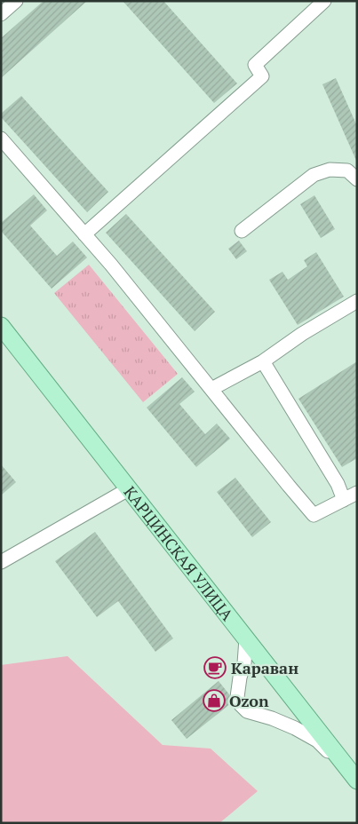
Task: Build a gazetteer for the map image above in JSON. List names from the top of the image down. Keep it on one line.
{"streets":{"main road":["КАРЦИНСКАЯ УЛИЦА"]},"places":{"cafe":["Караван"],"shop":["Ozon"]}}
